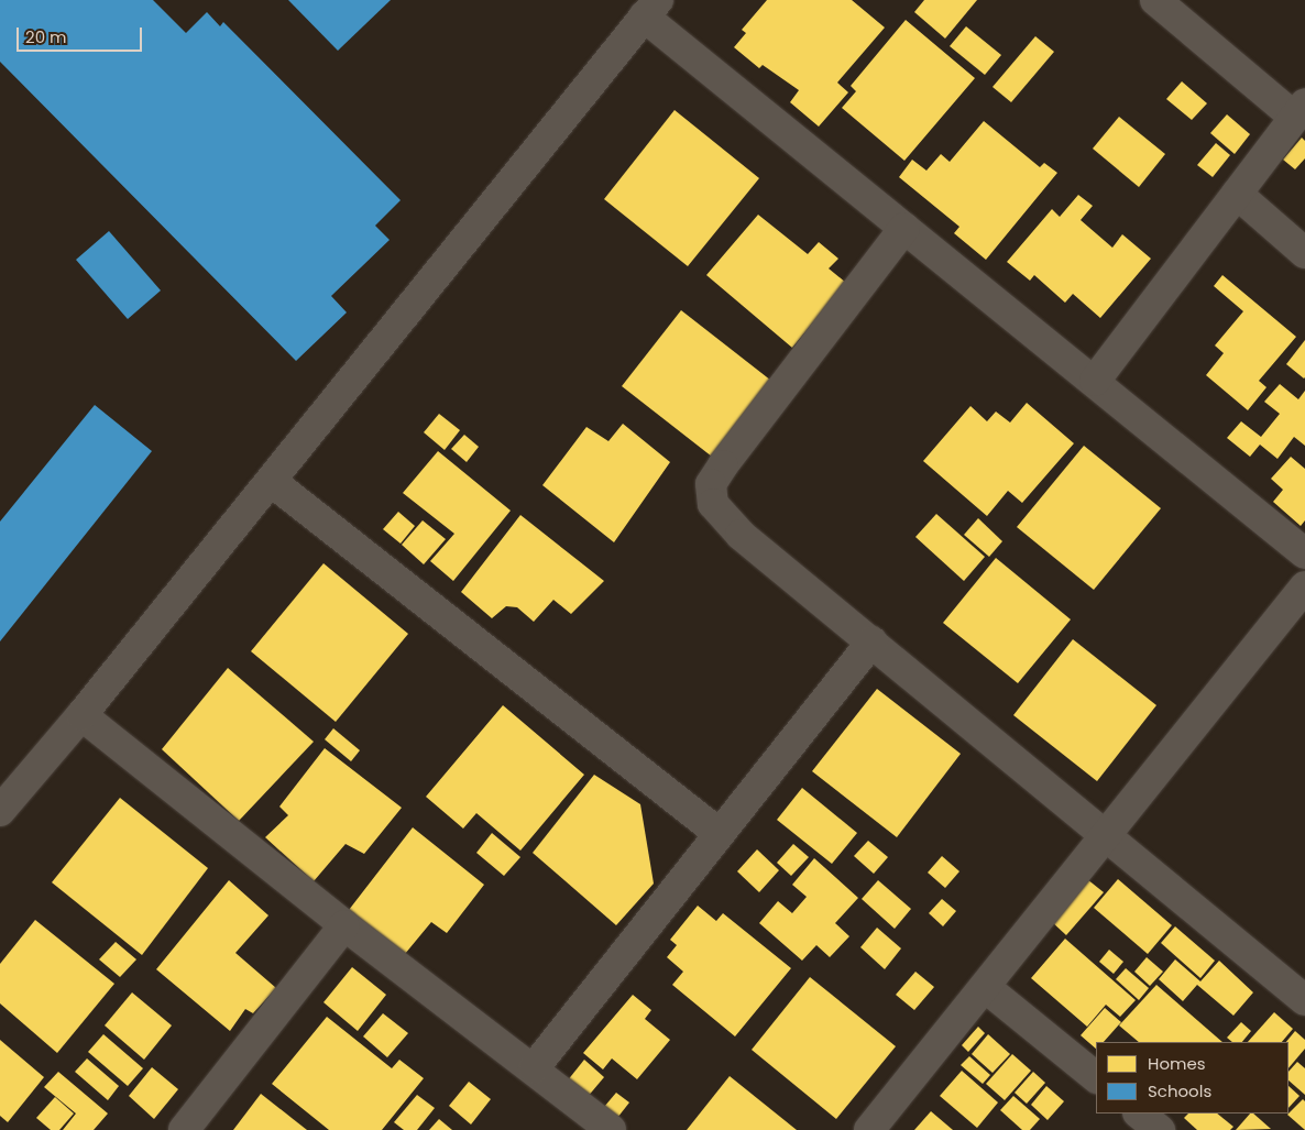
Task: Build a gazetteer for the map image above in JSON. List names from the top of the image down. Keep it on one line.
{"legend":["Homes","Schools"],"scale_bar":"20 m"}
